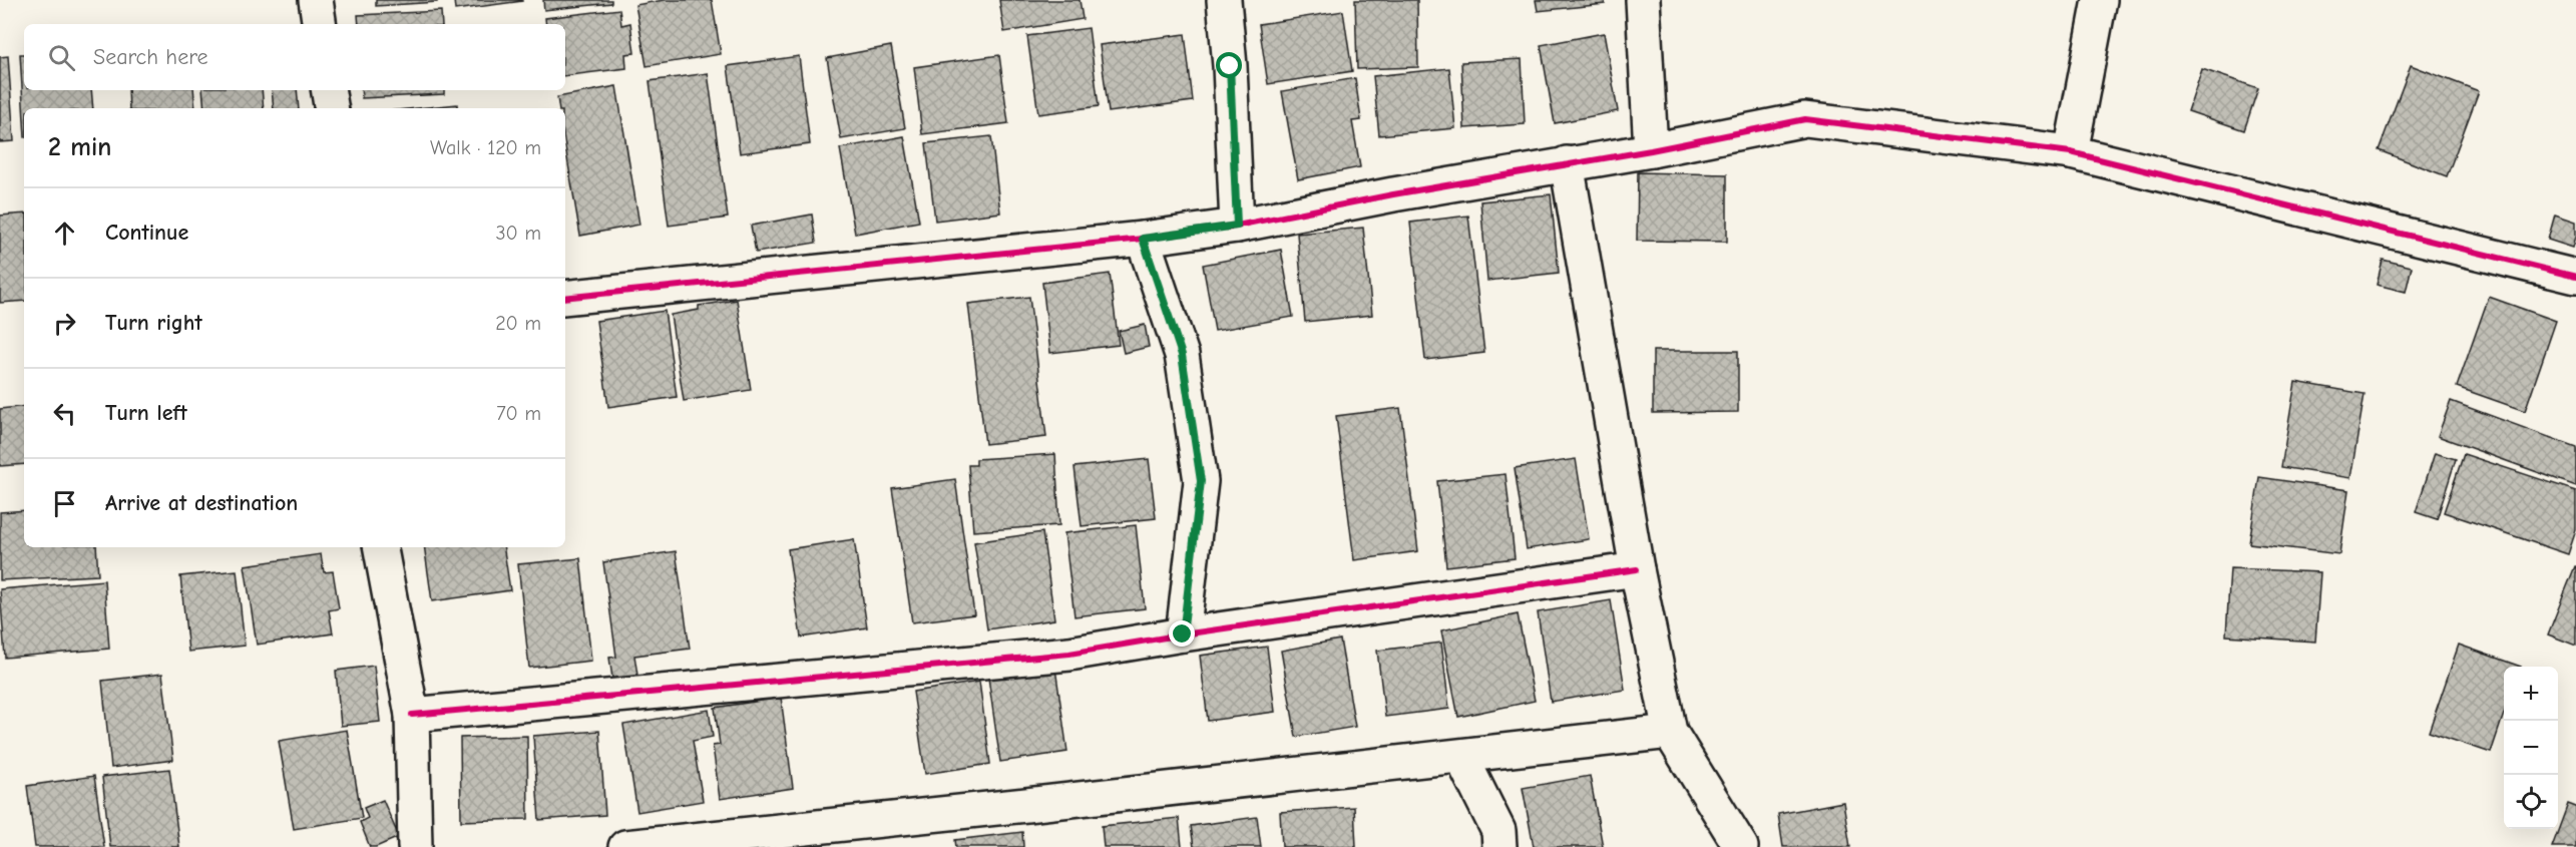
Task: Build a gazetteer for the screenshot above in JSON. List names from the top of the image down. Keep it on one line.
{"page":{"search":"Search here","heading":["2 min","Walk · 120 m"],"list":[["Continue","30 m"],["Turn right","20 m"],["Turn left","70 m"],"Arrive at destination"],"map_buttons":["+","−"]}}
